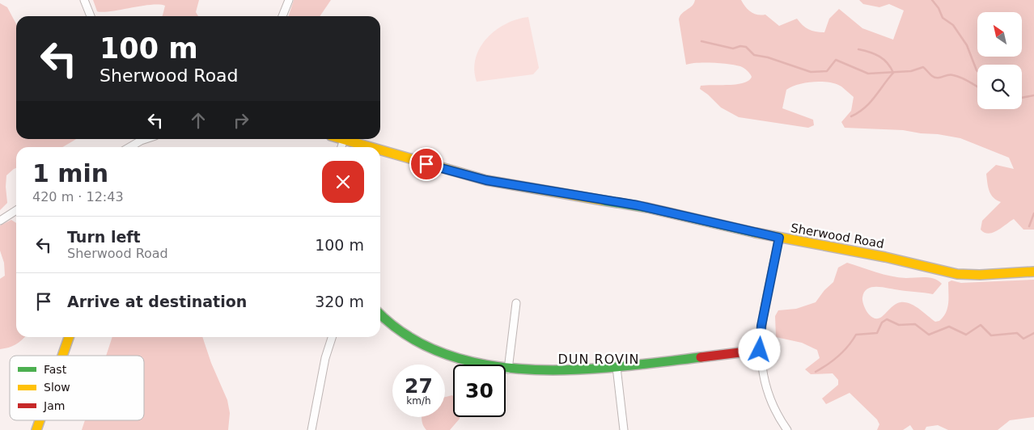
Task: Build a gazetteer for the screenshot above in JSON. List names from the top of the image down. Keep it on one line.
{"streets":{"street":["Sherwood Road"]},"districts":["DUN ROVIN"],"legend":["Fast","Slow","Jam"],"north":"top left","page":{"turn":["100 m","Sherwood Road"],"heading":["1 min","420 m · 12:43"],"list":[{"name":"Turn left","note":"Sherwood Road","value":"100 m"},{"name":"Arrive at destination","value":"320 m"}],"speed":"27 km/h","limit":"30"}}
